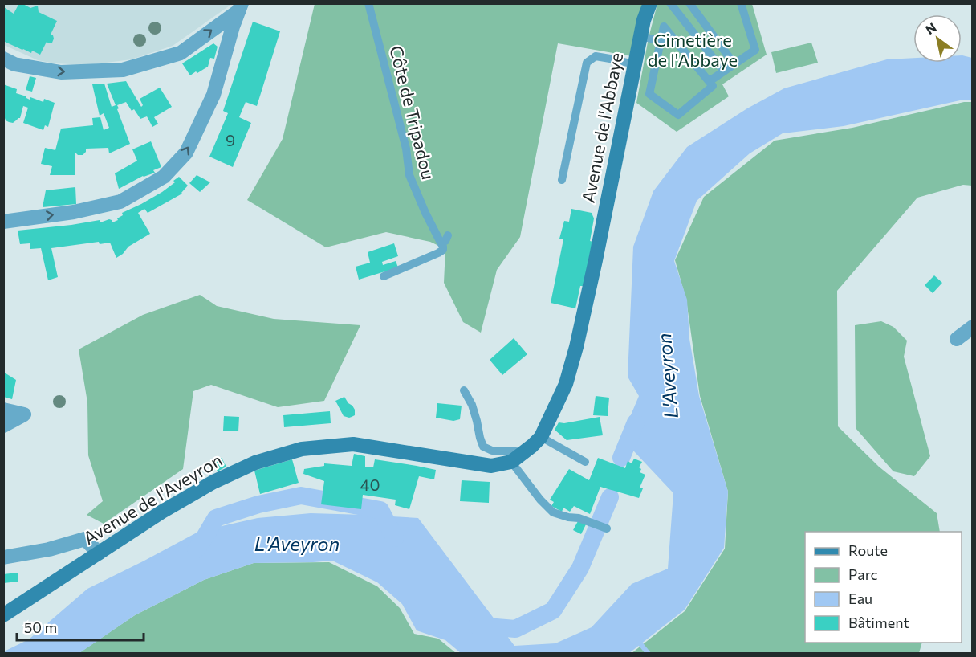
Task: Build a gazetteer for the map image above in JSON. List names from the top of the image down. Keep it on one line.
{"streets":{"street":["Avenue de l'Abbaye","Avenue de l'Aveyron"],"lane":["Côte de Tripadou"]},"crossings":[["Avenue de l'Abbaye","Avenue de l'Aveyron"]],"water":["L'Aveyron"],"parks":["Cimetière de l'Abbaye"],"house_numbers":["9","40"],"legend":["Route","Parc","Eau","Bâtiment"],"scale_bar":"50 m","north":"top left"}
